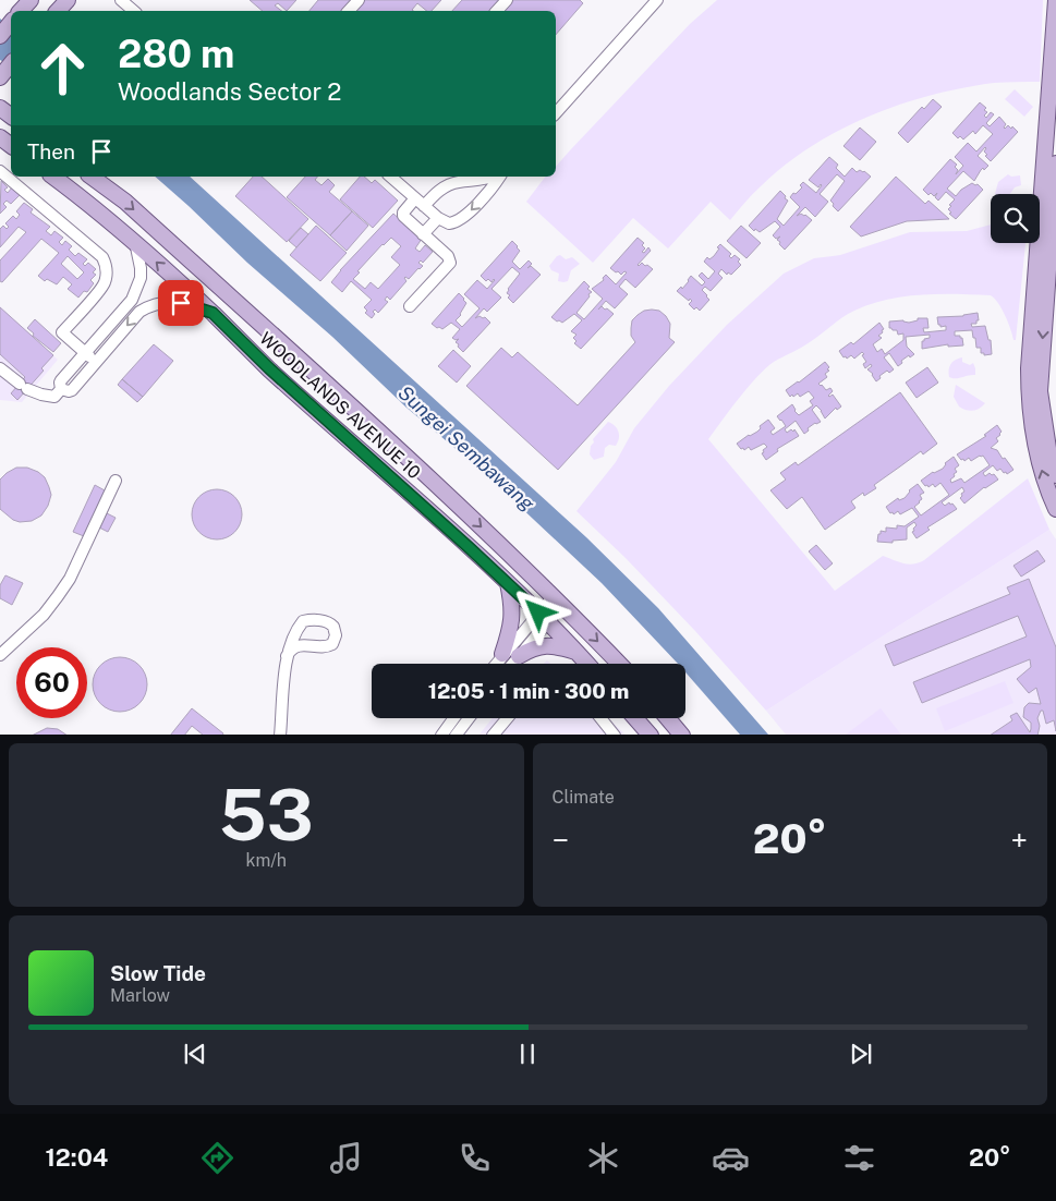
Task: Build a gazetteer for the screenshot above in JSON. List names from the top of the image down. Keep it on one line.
{"streets":{"main road":["WOODLANDS AVENUE 10"]},"water":["Sungei Sembawang"],"page":{"turn":["280 m","Woodlands Sector 2"],"then":"Then","limit":"60","trip":"12:05 · 1 min · 300 m","tile":[["53","km/h"],"Climate"],"heat":["−","20°","+"],"song":["Slow Tide","Marlow"],"tabs":["12:04","20°"]}}
